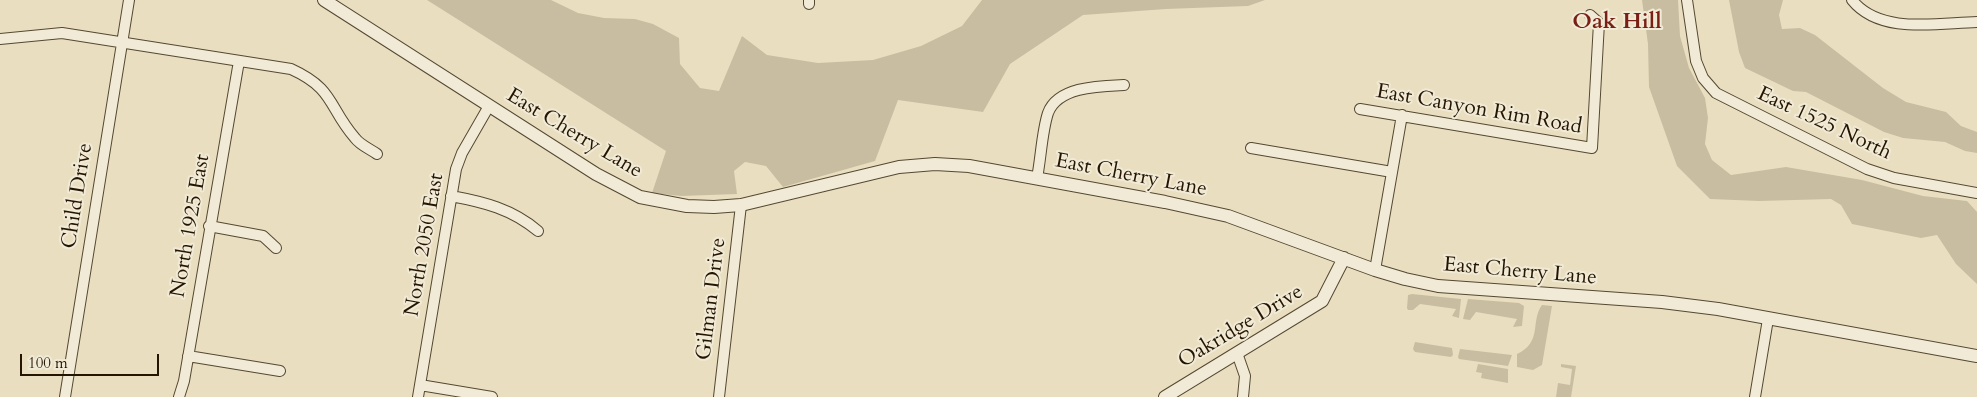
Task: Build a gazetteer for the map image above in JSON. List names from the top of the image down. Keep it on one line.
{"streets":{"street":["East Canyon Rim Road","East 1525 North","East Cherry Lane","Child Drive","North 1925 East","North 2050 East","Gilman Drive","Oakridge Drive"]},"crossings":[["East Cherry Lane","North 2050 East"],["East Cherry Lane","Gilman Drive"],["East Cherry Lane","Oakridge Drive"]],"districts":["Oak Hill"],"scale_bar":"100 m"}
